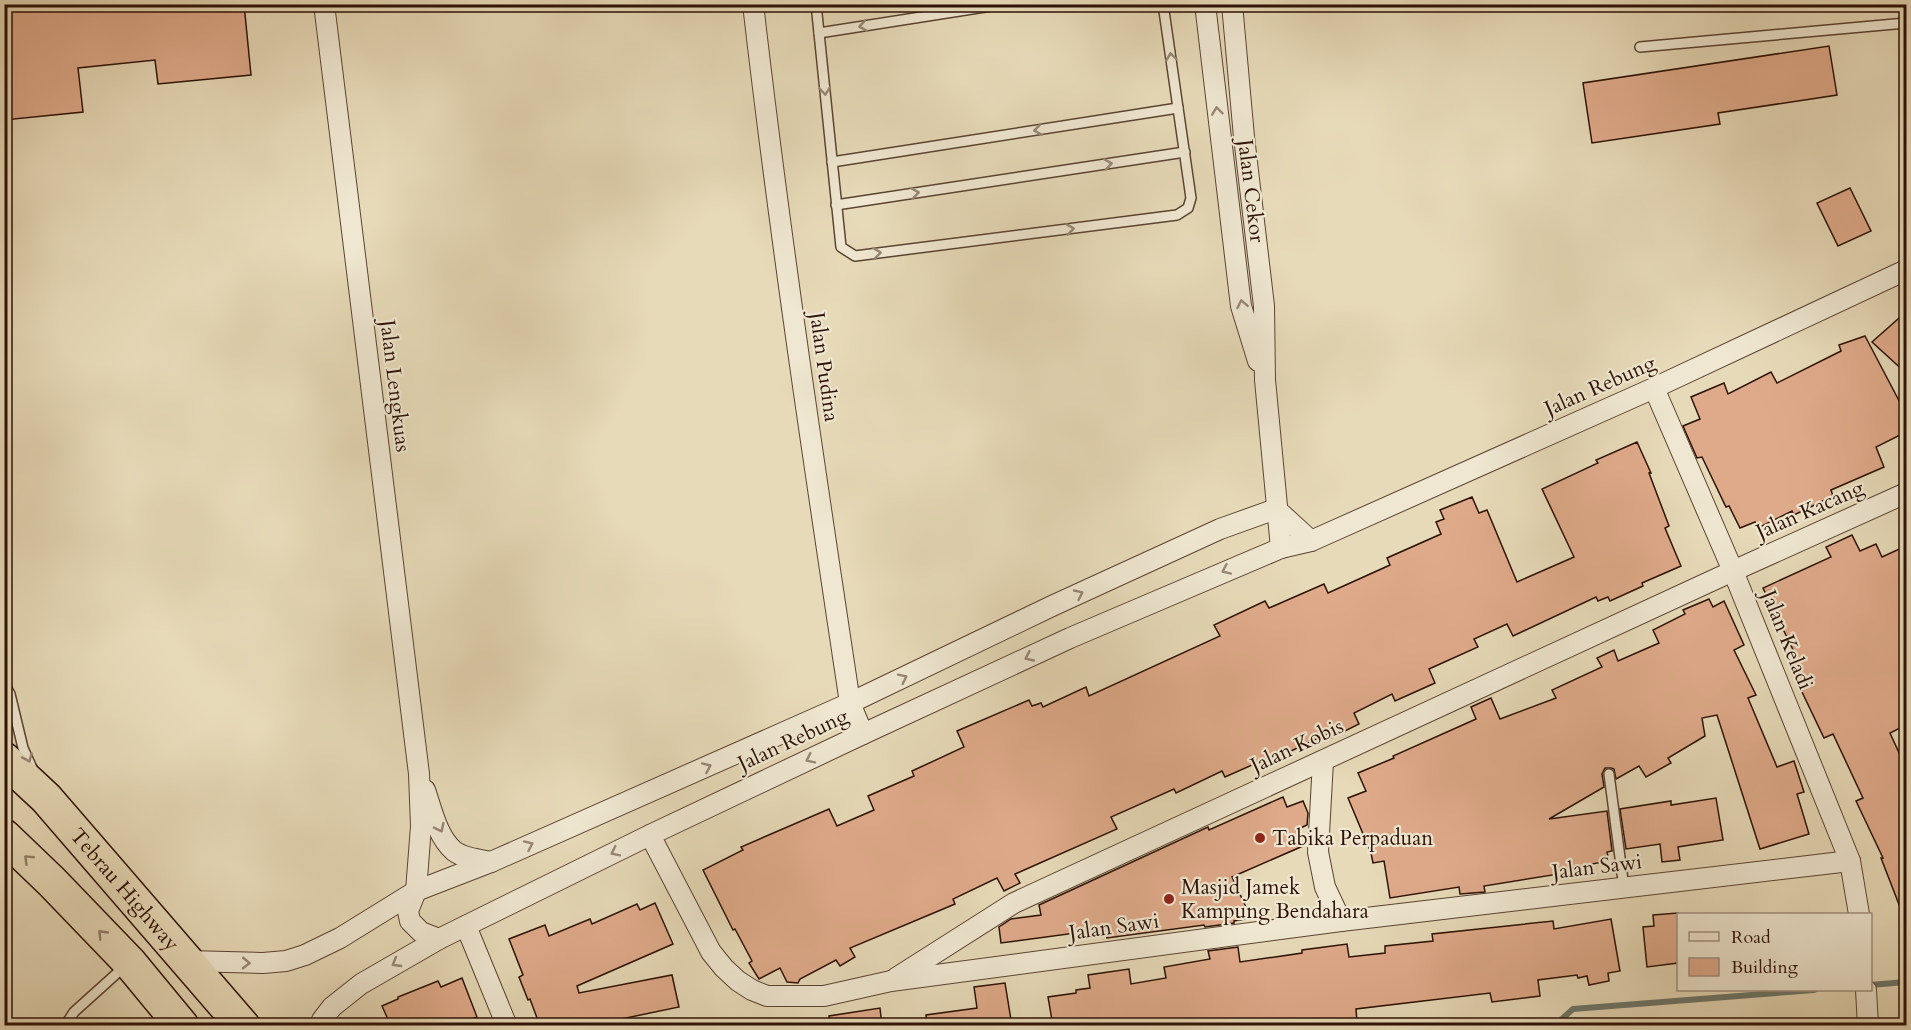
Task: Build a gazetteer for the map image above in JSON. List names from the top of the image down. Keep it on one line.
{"streets":{"highway":["Tebrau Highway"],"street":["Jalan Cekor","Jalan Pudina","Jalan Lengkuas","Jalan Rebung","Jalan Kacang","Jalan Keladi","Jalan Kobis","Jalan Sawi"]},"crossings":[["Jalan Cekor","Jalan Rebung"],["Jalan Pudina","Jalan Rebung"],["Jalan Lengkuas","Jalan Rebung"],["Jalan Rebung","Jalan Keladi"],["Jalan Rebung","Jalan Sawi"],["Jalan Rebung","Tebrau Highway"],["Jalan Kacang","Jalan Keladi"],["Jalan Kacang","Jalan Kobis"],["Jalan Keladi","Jalan Kobis"],["Jalan Keladi","Jalan Sawi"],["Jalan Kobis","Jalan Sawi"]],"places":["Tabika Perpaduan","Masjid Jamek Kampung Bendahara"],"legend":["Road","Building"]}
